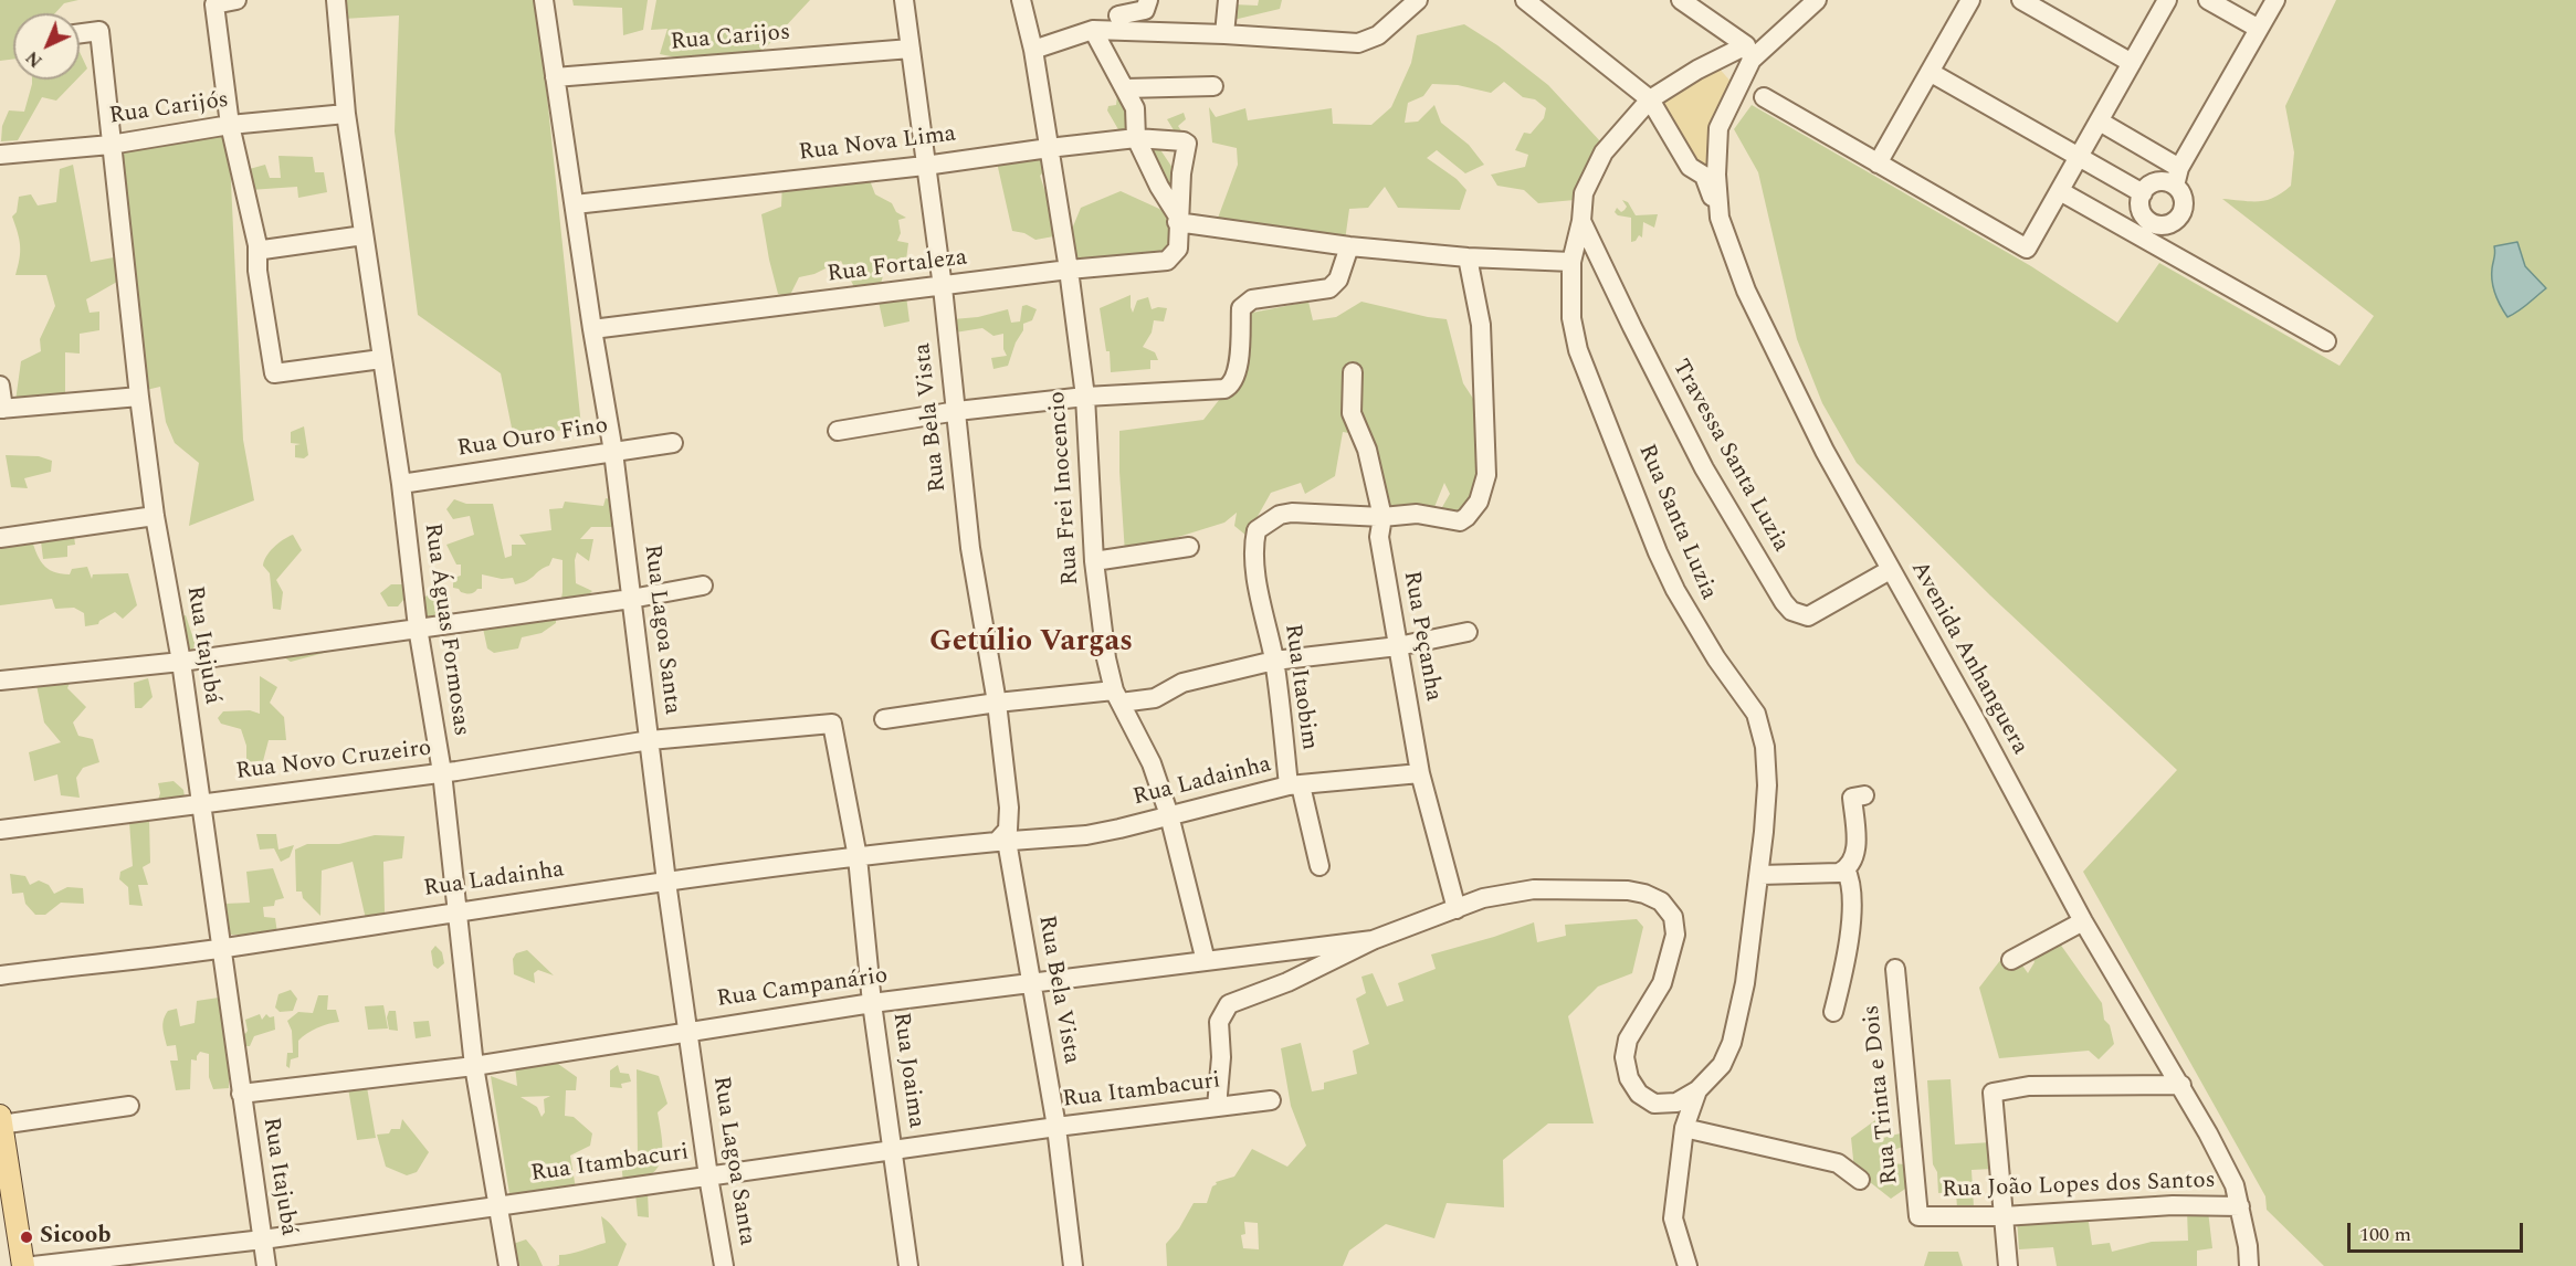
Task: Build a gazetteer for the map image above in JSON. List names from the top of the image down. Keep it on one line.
{"streets":{"street":["Rua Carijos","Rua Carijós","Rua Nova Lima","Rua Fortaleza","Rua Bela Vista","Rua Ouro Fino","Travessa Santa Luzia","Rua Frei Inocencio","Rua Santa Luzia","Rua Águas Formosas","Rua Lagoa Santa","Rua Peçanha","Rua Itajubá","Avenida Anhanguera","Rua Itaobim","Rua Novo Cruzeiro","Rua Ladainha","Rua Campanário","Rua Joaima","Rua Itambacuri","Rua Trinta e Dois","Rua João Lopes dos Santos"]},"crossings":[["Rua Carijos","Rua Bela Vista"],["Rua Carijos","Rua Lagoa Santa"],["Rua Carijós","Rua Águas Formosas"],["Rua Carijós","Rua Itajubá"],["Rua Nova Lima","Rua Fortaleza"],["Rua Nova Lima","Rua Bela Vista"],["Rua Nova Lima","Rua Frei Inocencio"],["Rua Nova Lima","Rua Lagoa Santa"],["Rua Fortaleza","Rua Bela Vista"],["Rua Fortaleza","Rua Frei Inocencio"],["Rua Fortaleza","Rua Lagoa Santa"],["Rua Bela Vista","Rua Ladainha"],["Rua Bela Vista","Rua Campanário"],["Rua Bela Vista","Rua Itambacuri"],["Rua Ouro Fino","Rua Águas Formosas"],["Rua Ouro Fino","Rua Lagoa Santa"],["Travessa Santa Luzia","Rua Santa Luzia"],["Travessa Santa Luzia","Avenida Anhanguera"],["Rua Frei Inocencio","Rua Ladainha"],["Rua Frei Inocencio","Rua Campanário"],["Rua Santa Luzia","Avenida Anhanguera"],["Rua Santa Luzia","Rua Campanário"],["Rua Águas Formosas","Rua Novo Cruzeiro"],["Rua Águas Formosas","Rua Ladainha"],["Rua Águas Formosas","Rua Campanário"],["Rua Águas Formosas","Rua Itambacuri"],["Rua Lagoa Santa","Rua Novo Cruzeiro"],["Rua Lagoa Santa","Rua Ladainha"],["Rua Lagoa Santa","Rua Campanário"],["Rua Lagoa Santa","Rua Itambacuri"],["Rua Peçanha","Rua Itaobim"],["Rua Peçanha","Rua Ladainha"],["Rua Peçanha","Rua Campanário"],["Rua Itajubá","Rua Novo Cruzeiro"],["Rua Itajubá","Rua Ladainha"],["Rua Itajubá","Rua Campanário"],["Rua Itajubá","Rua Itambacuri"],["Avenida Anhanguera","Rua João Lopes dos Santos"],["Rua Itaobim","Rua Ladainha"],["Rua Novo Cruzeiro","Rua Joaima"],["Rua Ladainha","Rua Joaima"],["Rua Campanário","Rua Joaima"],["Rua Campanário","Rua Itambacuri"],["Rua Joaima","Rua Itambacuri"],["Rua Trinta e Dois","Rua João Lopes dos Santos"]],"districts":["Getúlio Vargas"],"places":["Sicoob"],"scale_bar":"100 m","north":"bottom left"}
